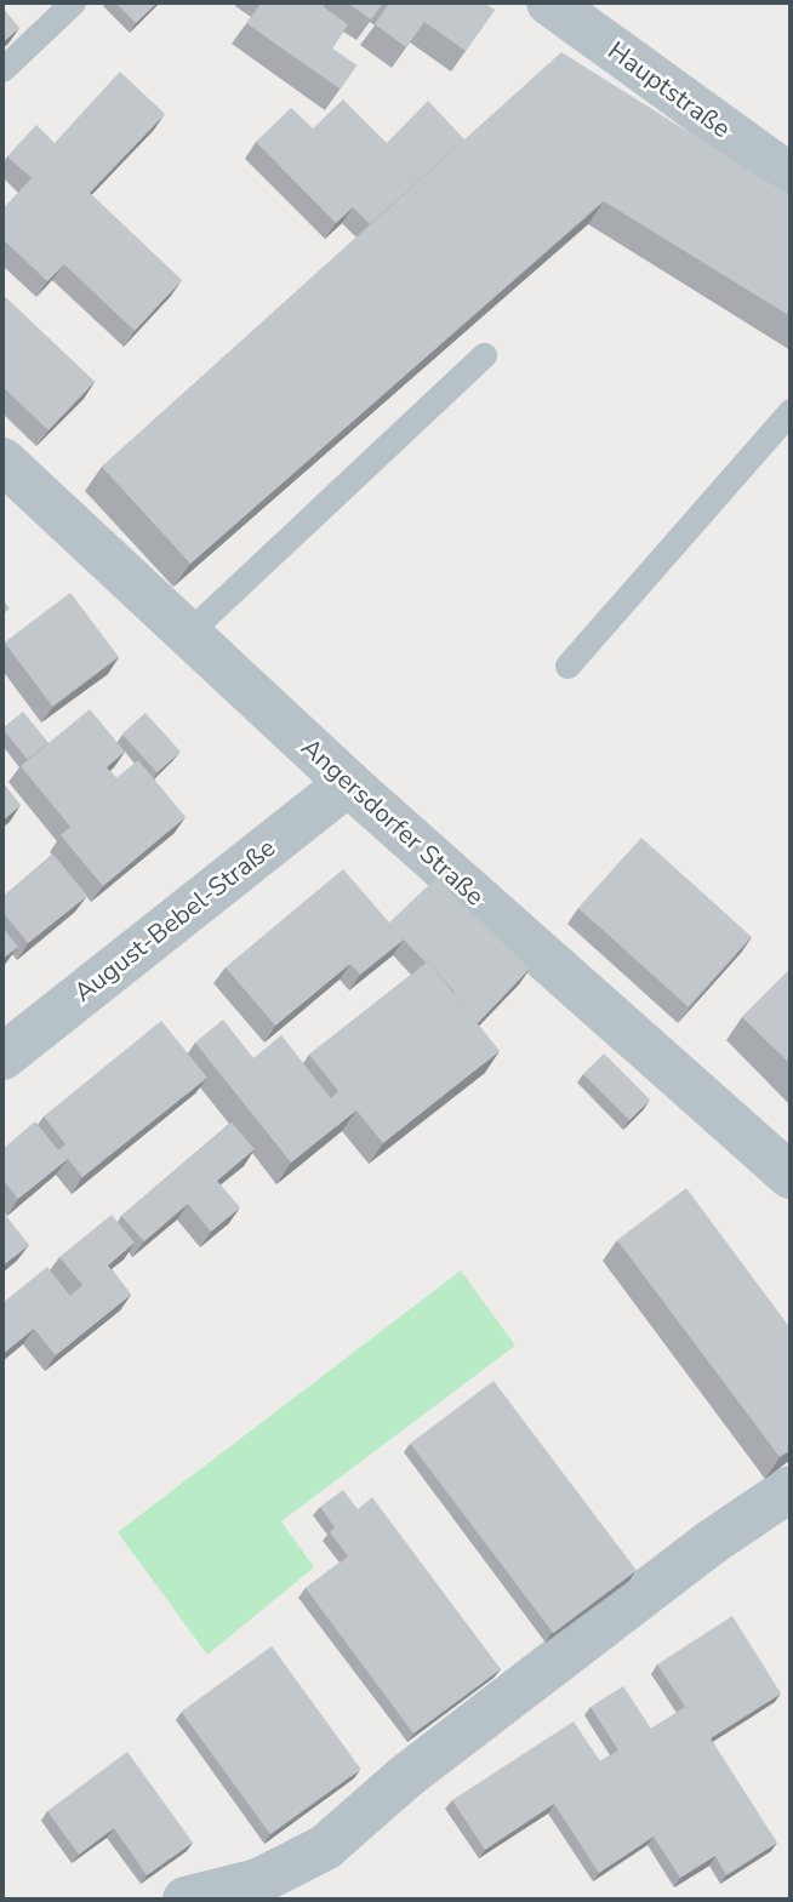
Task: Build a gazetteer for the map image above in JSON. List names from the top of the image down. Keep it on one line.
{"streets":{"street":["Hauptstraße","Angersdorfer Straße","August-Bebel-Straße"]},"crossings":[["Angersdorfer Straße","August-Bebel-Straße"]]}
